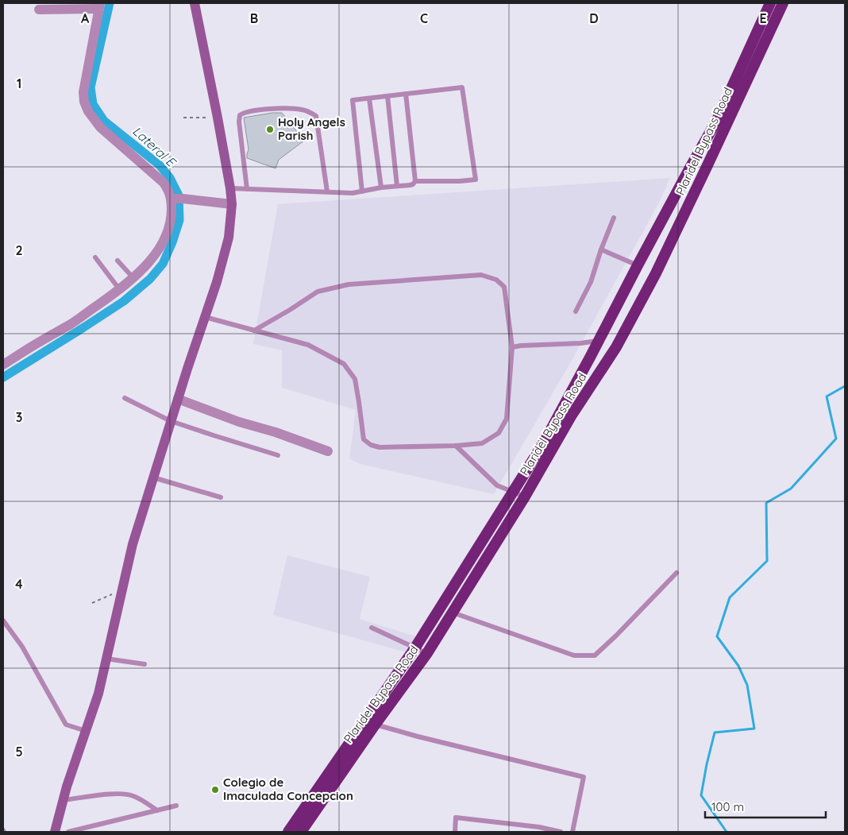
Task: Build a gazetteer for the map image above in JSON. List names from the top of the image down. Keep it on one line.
{"streets":{"highway":["Plaridel Bypass Road"]},"water":["Lateral E"],"places":["Holy Angels Parish","Colegio de Imaculada Concepcion"],"scale_bar":"100 m","grid":{"columns":["A","B","C","D","E"],"rows":["1","2","3","4","5"]}}
